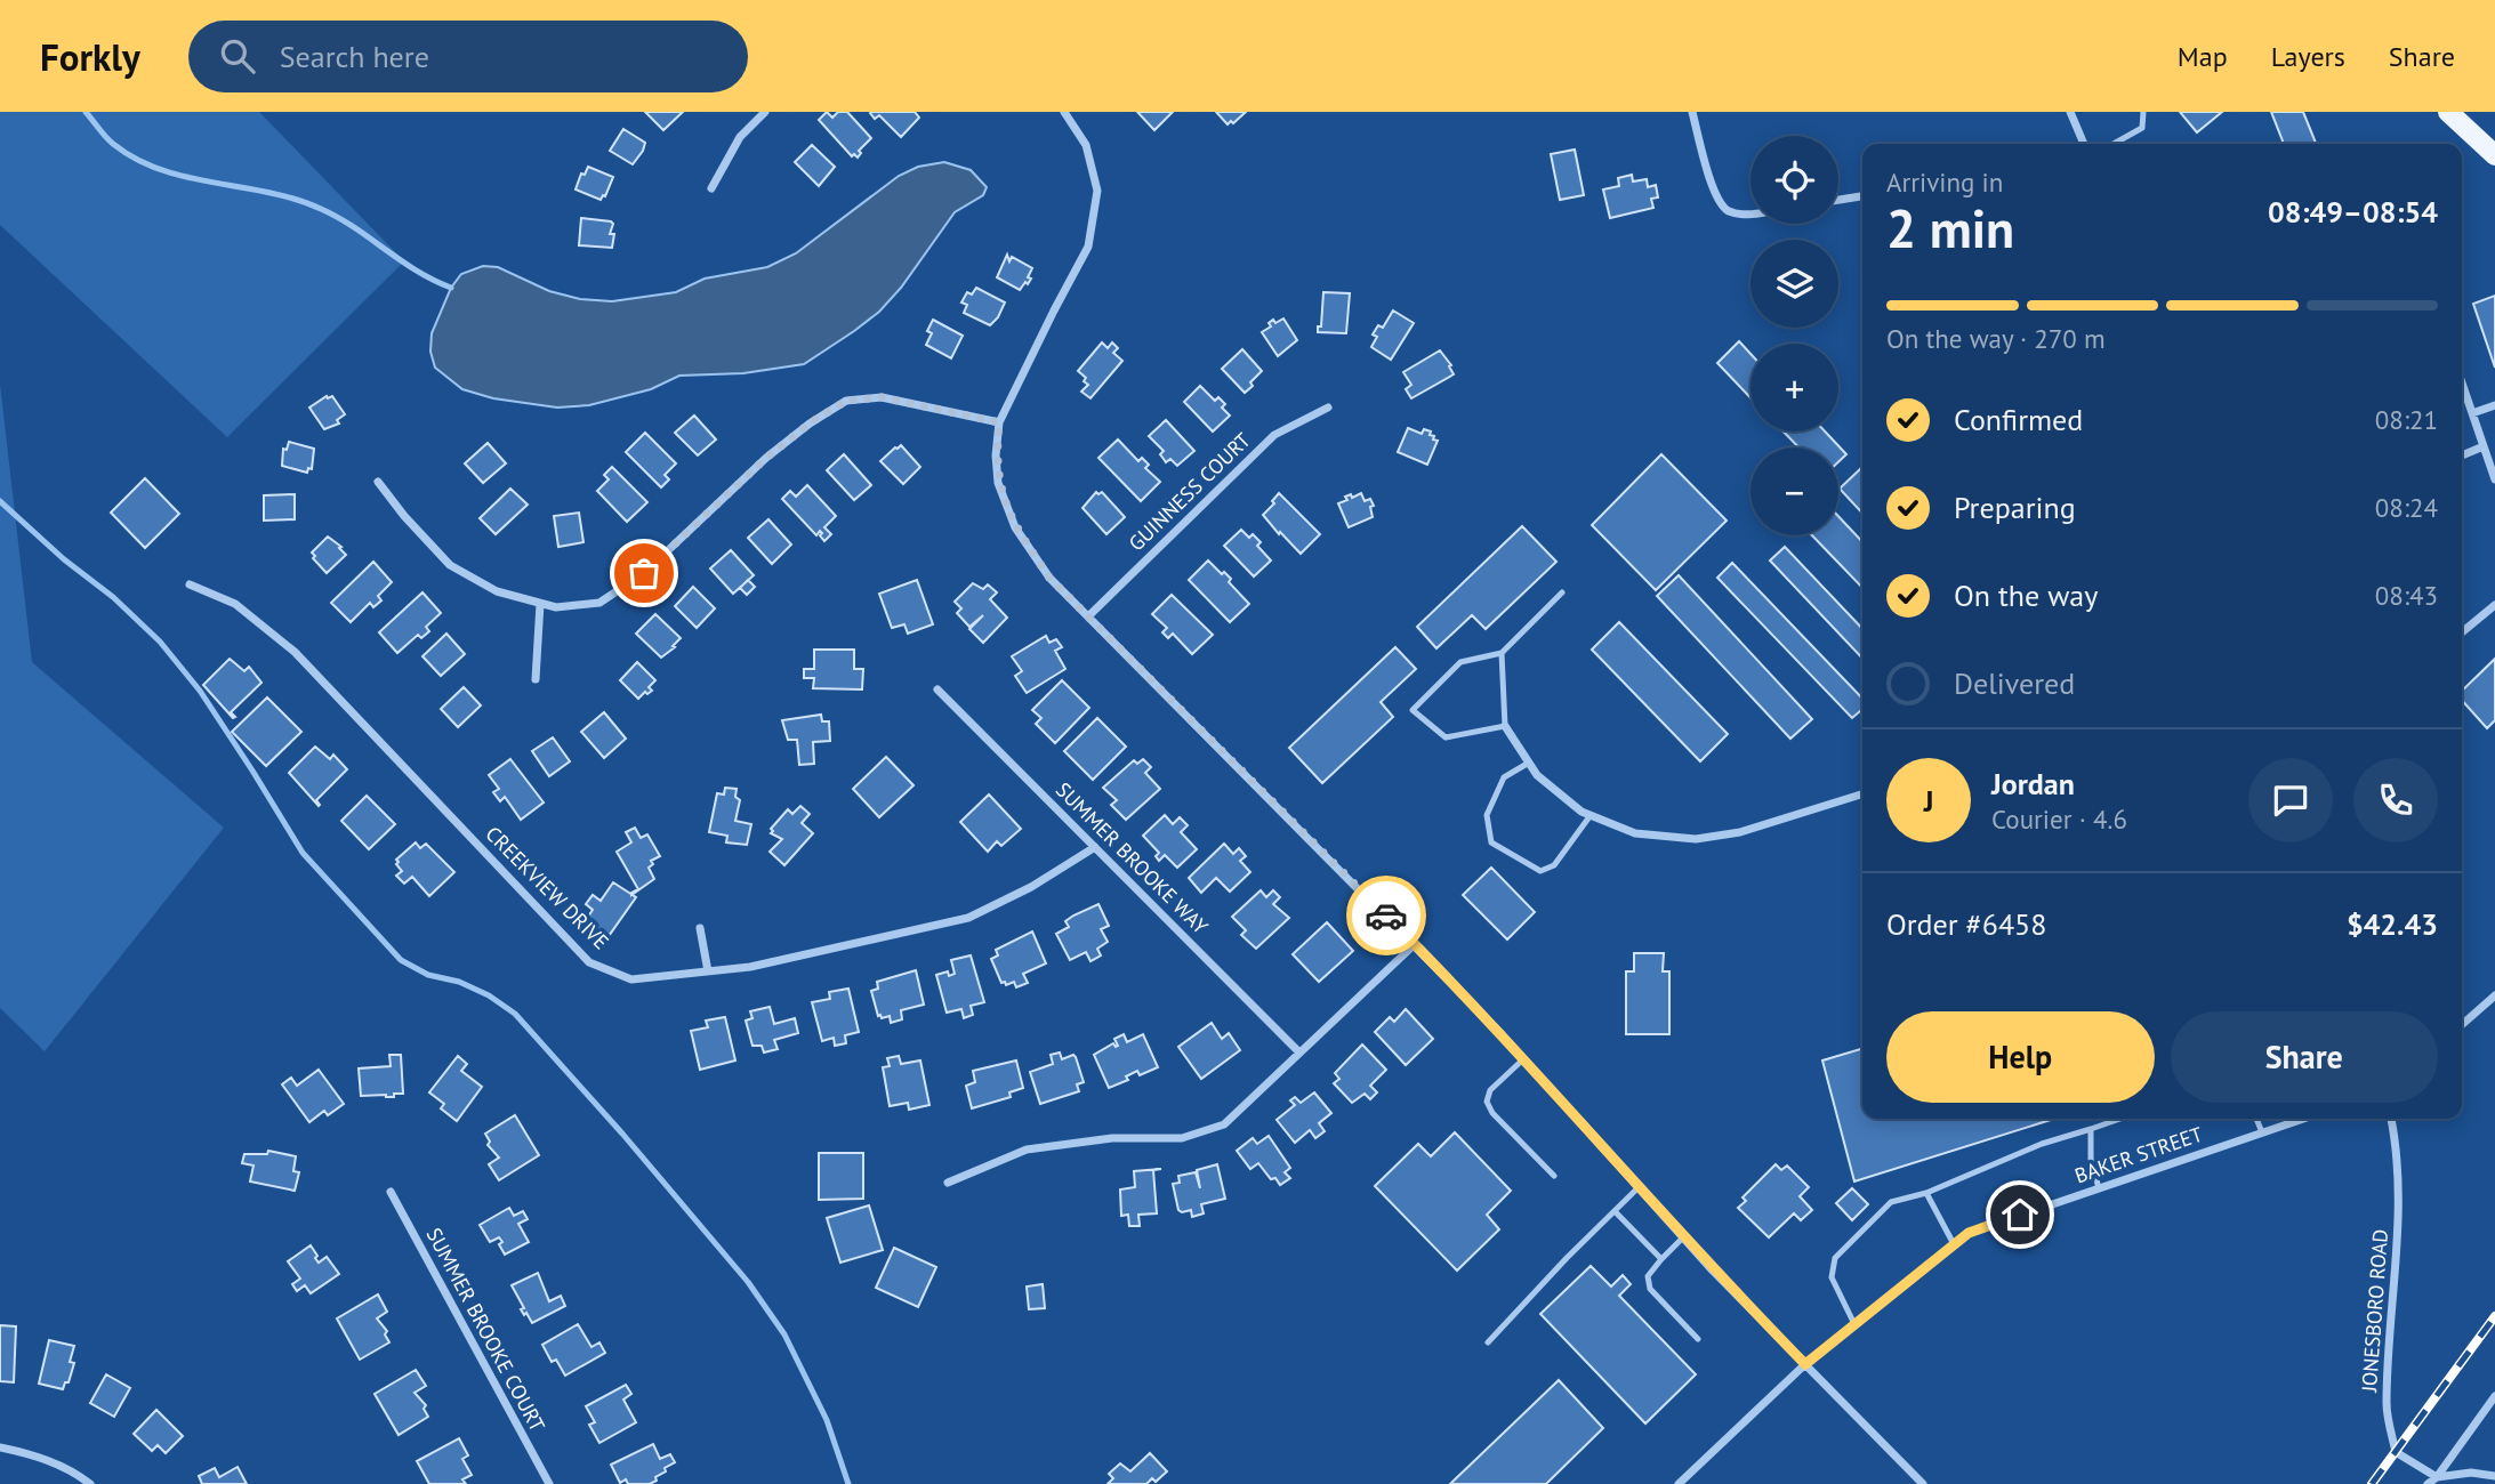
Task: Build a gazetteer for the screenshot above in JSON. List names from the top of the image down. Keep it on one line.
{"streets":{"street":["GUINNESS COURT","SUMMER BROOKE WAY","CREEKVIEW DRIVE","BAKER STREET","JONESBORO ROAD","SUMMER BROOKE COURT"]},"crossings":[["SUMMER BROOKE WAY","CREEKVIEW DRIVE"]],"page":{"header":"Forkly","search":"Search here","nav":["Map","Layers","Share"],"map_buttons":["+","−"],"heading":["2 min","Arriving in","08:49–08:54"],"panel":["Jordan","Courier · 4.6","Order #6458","$42.43"],"bar":"On the way · 270 m","list":[["Confirmed","08:21"],["Preparing","08:24"],["On the way","08:43"],"Delivered"],"round":"J","buttons":["Help","Share"]}}
